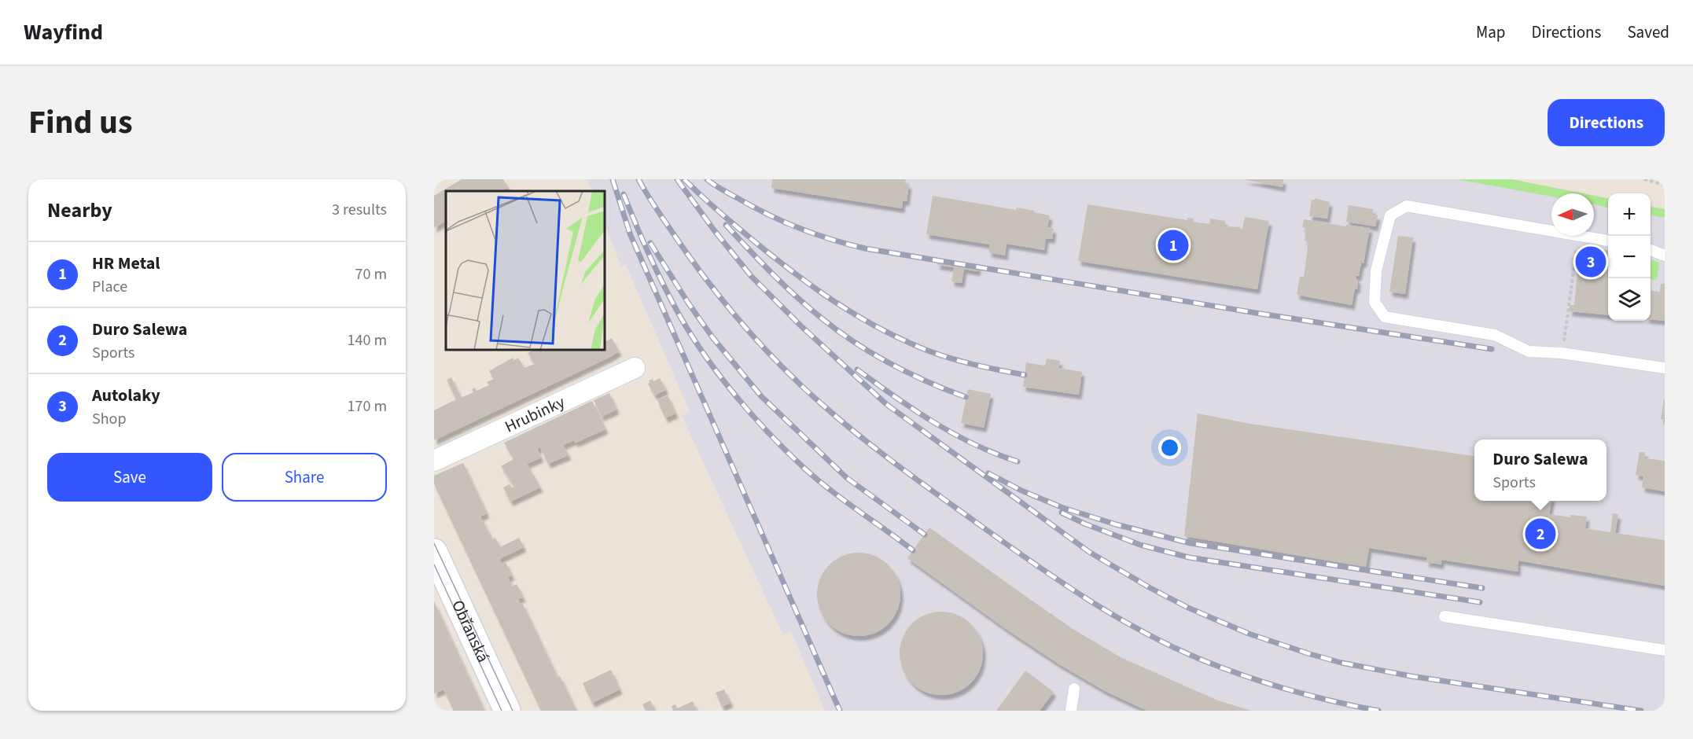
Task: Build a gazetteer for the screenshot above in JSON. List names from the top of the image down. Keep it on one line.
{"streets":{"main road":["Obřanská"],"street":["Hrubinky"]},"north":"left","page":{"header":"Wayfind","nav":["Map","Directions","Saved"],"title":"Find us","buttons":["Directions",["Save","Share"]],"heading":["Nearby","3 results"],"map_buttons":["+","−"],"pins":["1","3","2"],"list":[{"mark":"1","name":"HR Metal","note":"Place","value":"70 m"},{"mark":"2","name":"Duro Salewa","note":"Sports","value":"140 m"},{"mark":"3","name":"Autolaky","note":"Shop","value":"170 m"}],"popup":["Duro Salewa","Sports"]}}
